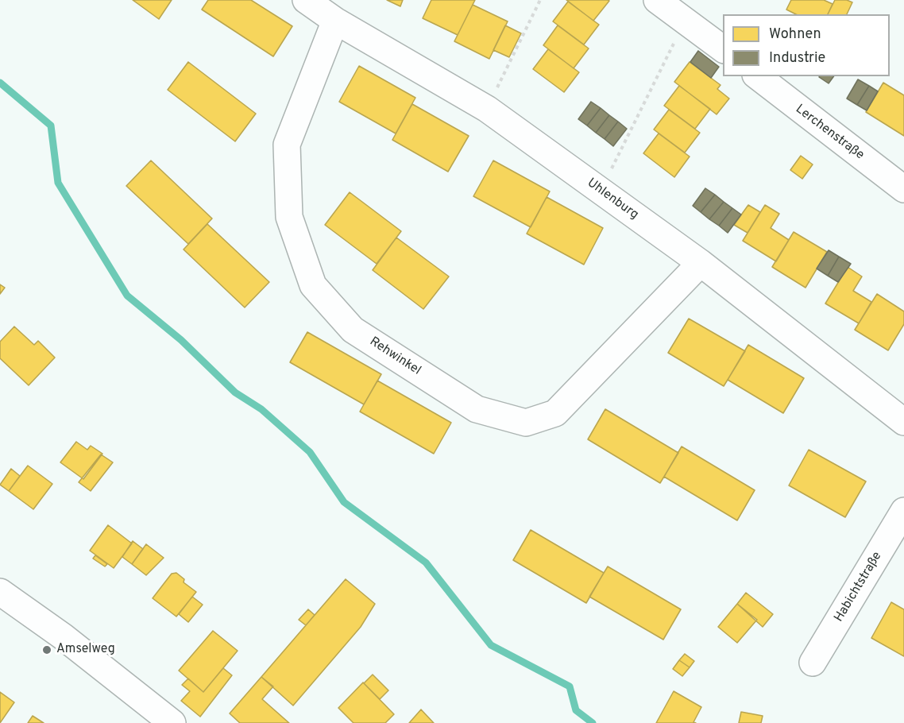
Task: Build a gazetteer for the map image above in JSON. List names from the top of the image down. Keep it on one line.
{"streets":{"street":["Lerchenstraße","Uhlenburg","Rehwinkel","Habichtstraße"]},"crossings":[["Uhlenburg","Rehwinkel"]],"places":["Amselweg"],"legend":["Wohnen","Industrie"]}
